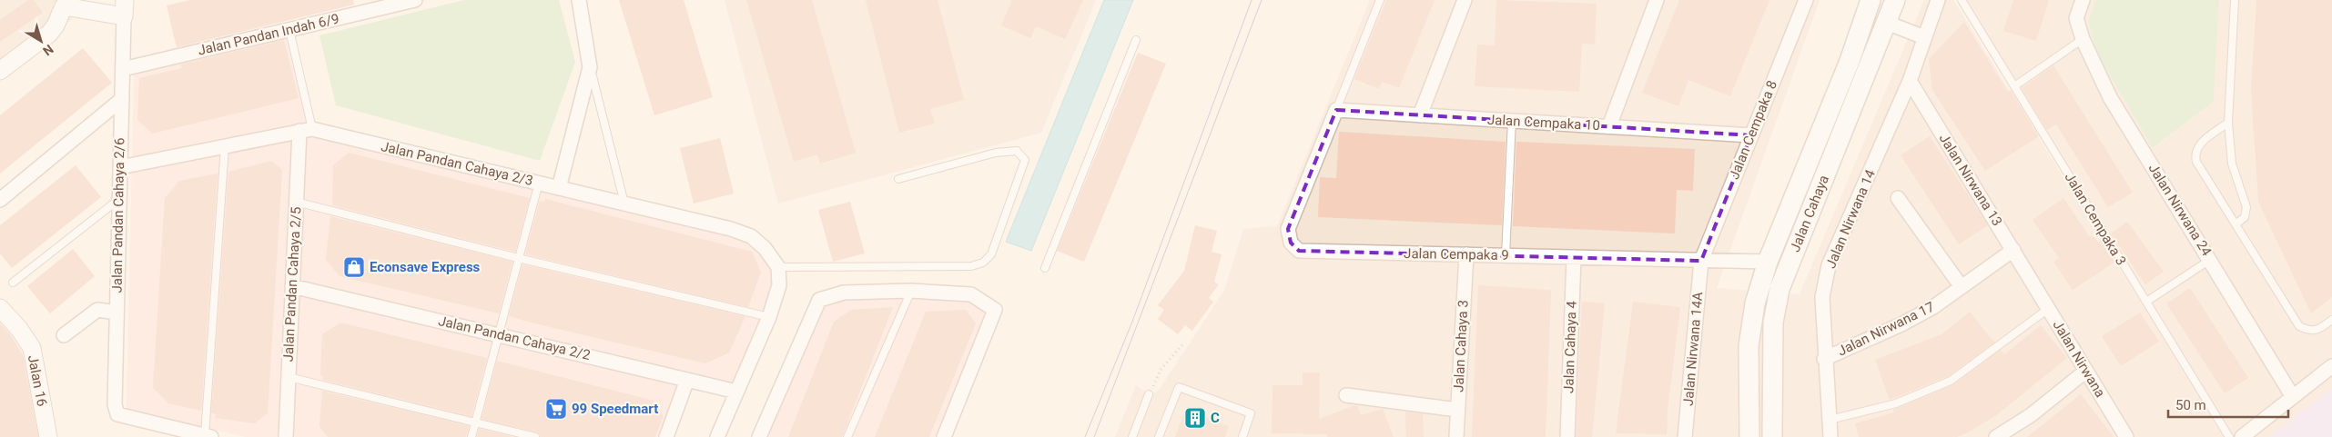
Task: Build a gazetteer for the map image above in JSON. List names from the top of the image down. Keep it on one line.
{"streets":{"main road":["Jalan Cahaya"],"street":["Jalan Pandan Indah 6/9","Jalan Cempaka 10","Jalan Cempaka 8","Jalan Pandan Cahaya 2/3","Jalan Nirwana 13","Jalan Nirwana 24","Jalan Pandan Cahaya 2/6","Jalan Nirwana 14","Jalan Cempaka 9","Jalan Pandan Cahaya 2/5","Jalan Nirwana 17","Jalan Pandan Cahaya 2/2","Jalan Cahaya 3","Jalan Cahaya 4","Jalan Nirwana 14A","Jalan Nirwana","Jalan 16"],"lane":["Jalan Cempaka 3"]},"crossings":[["Jalan Pandan Indah 6/9","Jalan Pandan Cahaya 2/6"],["Jalan Cempaka 10","Jalan Cempaka 8"],["Jalan Cempaka 10","Jalan Cempaka 9"],["Jalan Cempaka 8","Jalan Cempaka 9"],["Jalan Cempaka 8","Jalan Nirwana 14A"],["Jalan Pandan Cahaya 2/3","Jalan Pandan Cahaya 2/6"],["Jalan Pandan Cahaya 2/3","Jalan Pandan Cahaya 2/5"],["Jalan Nirwana 13","Jalan Nirwana 14"],["Jalan Nirwana 13","Jalan Nirwana 17"],["Jalan Nirwana 13","Jalan Nirwana"],["Jalan Cahaya","Jalan Cempaka 9"],["Jalan Nirwana 14","Jalan Nirwana 17"],["Jalan Cempaka 9","Jalan Cahaya 3"],["Jalan Cempaka 9","Jalan Cahaya 4"],["Jalan Cempaka 9","Jalan Nirwana 14A"],["Jalan Pandan Cahaya 2/5","Jalan Pandan Cahaya 2/2"]],"places":{"shop":["Econsave Express"],"supermarket":["99 Speedmart"],"building":["C"]},"scale_bar":"50 m","north":"bottom right"}
